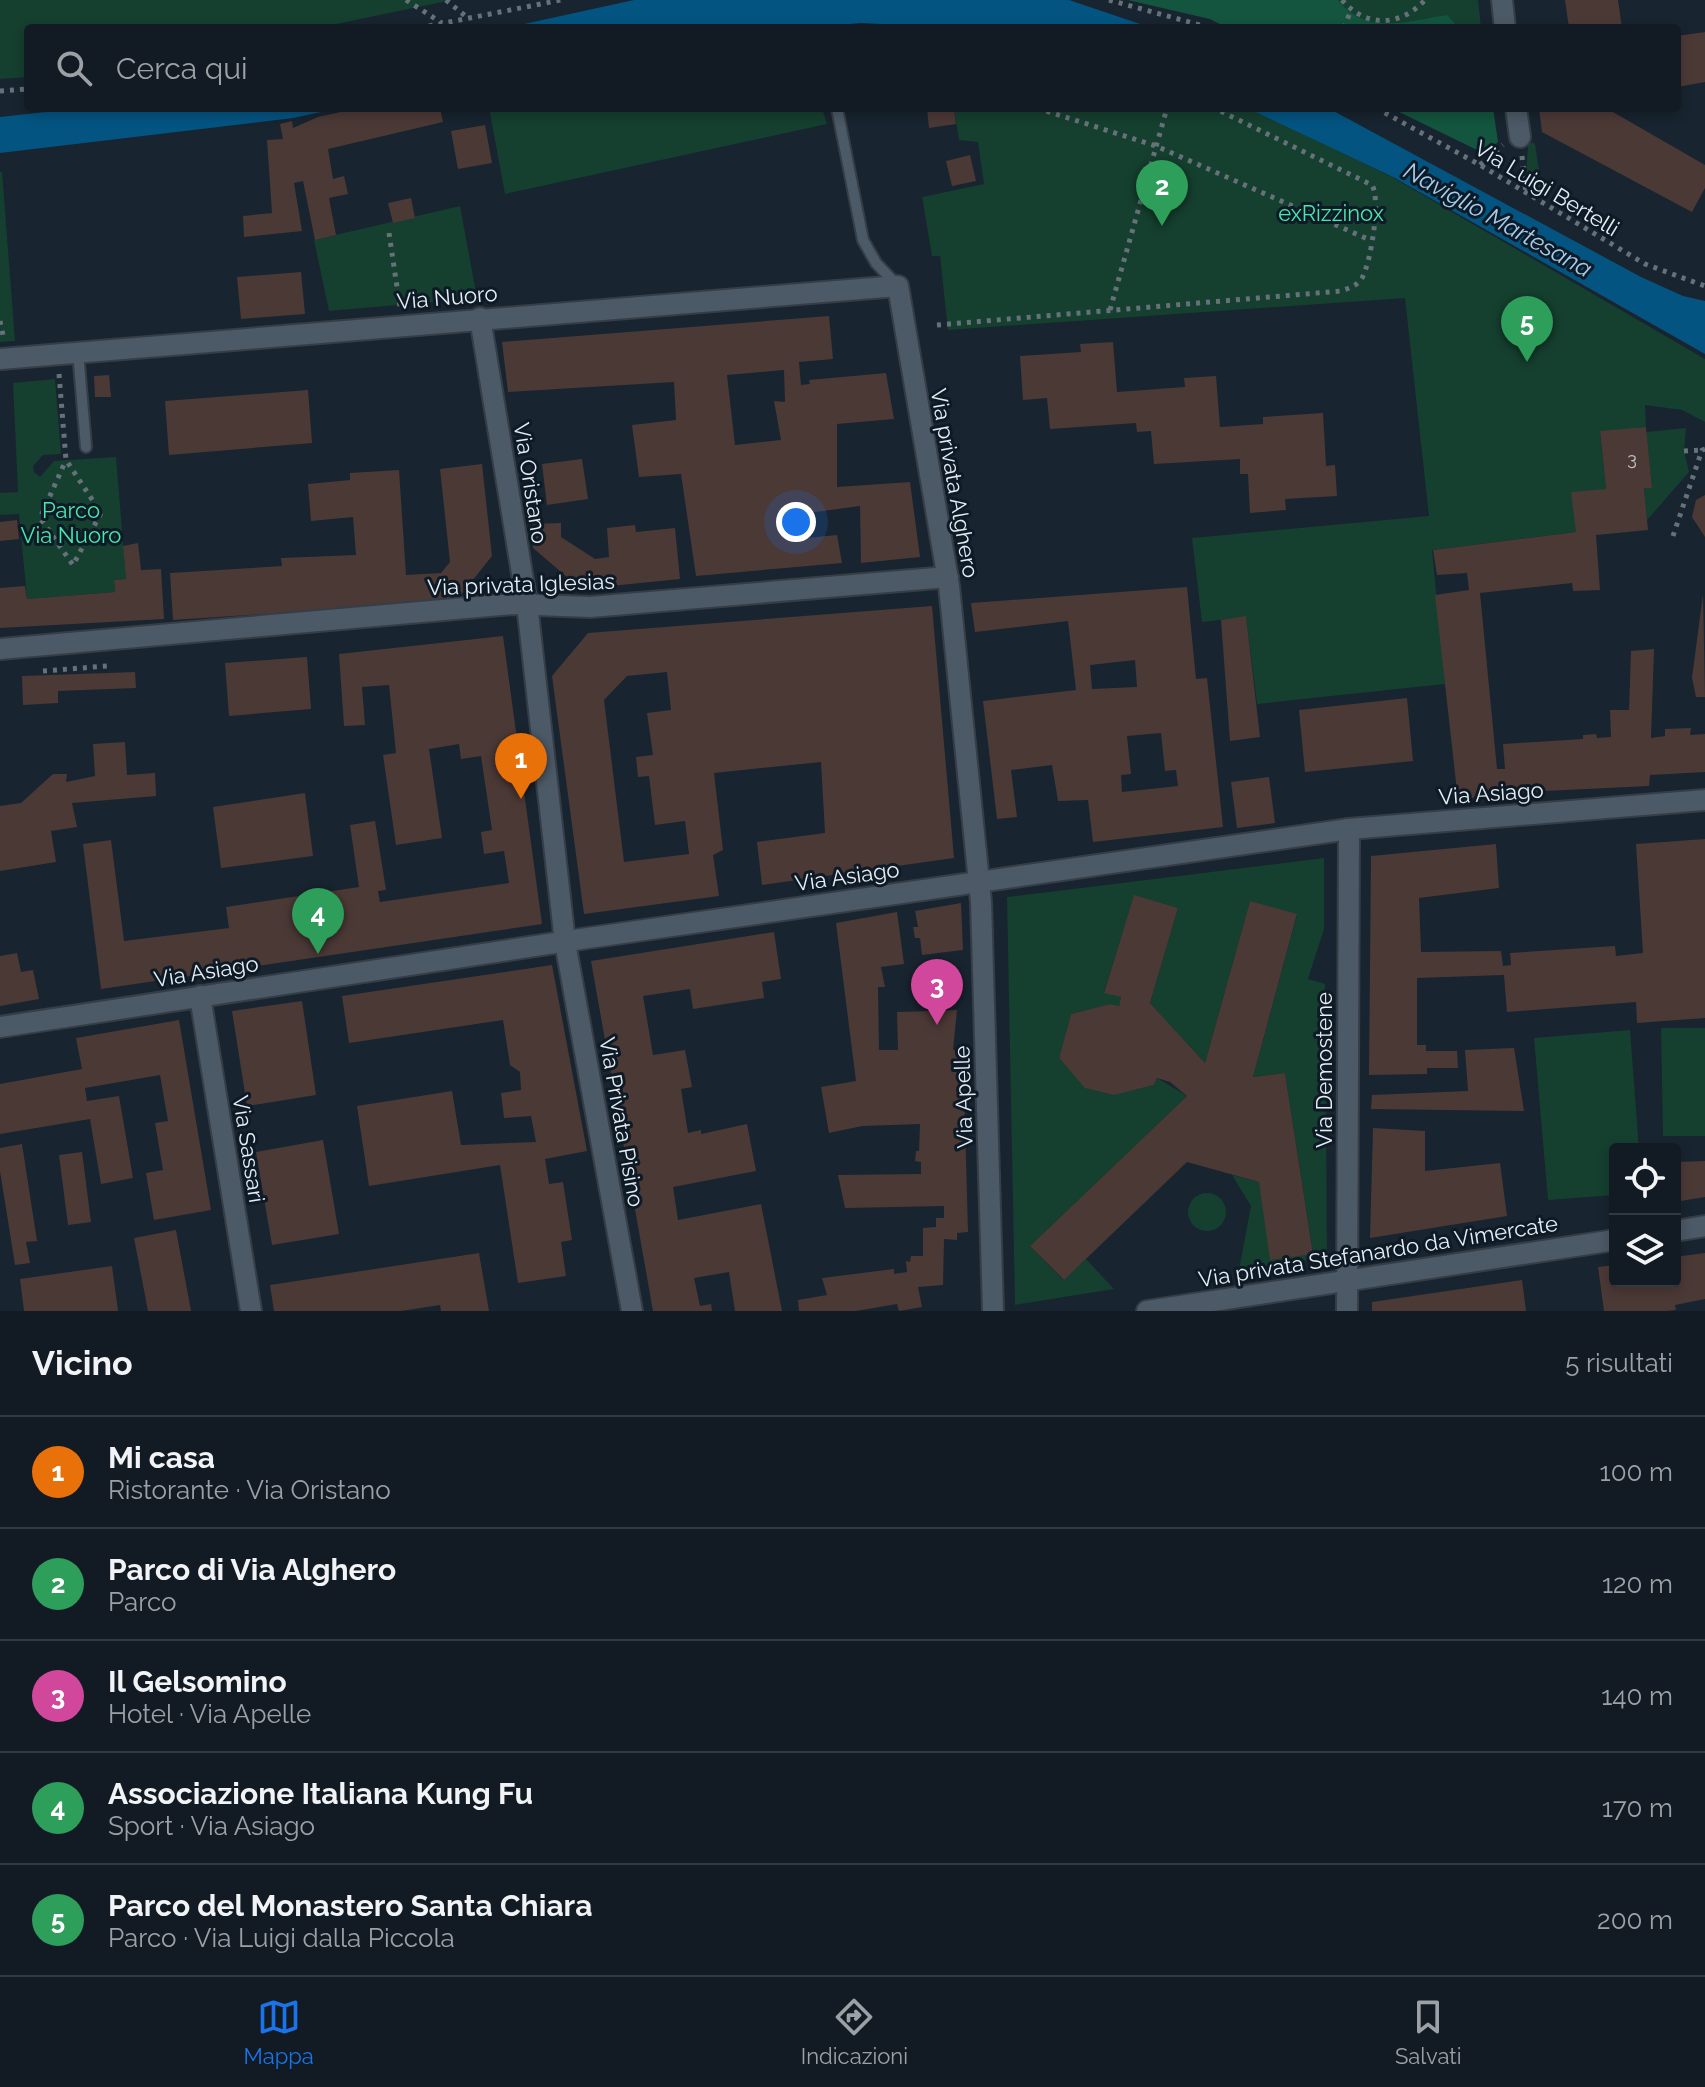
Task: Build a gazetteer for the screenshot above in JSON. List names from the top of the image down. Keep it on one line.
{"streets":{"street":["Via Nuoro","Via Oristano","Via privata Alghero","Via privata Iglesias","Via Asiago","Via Demostene","Via Apelle","Via Privata Pisino","Via Sassari","Via privata Stefanardo da Vimercate"],"path":["Via Luigi Bertelli"]},"crossings":[["Via Nuoro","Via Oristano"],["Via Nuoro","Via privata Alghero"],["Via Oristano","Via privata Iglesias"],["Via Oristano","Via Asiago"],["Via Oristano","Via Privata Pisino"],["Via privata Alghero","Via privata Iglesias"],["Via privata Alghero","Via Asiago"],["Via privata Alghero","Via Apelle"],["Via Asiago","Via Demostene"],["Via Asiago","Via Apelle"],["Via Asiago","Via Privata Pisino"],["Via Asiago","Via Sassari"],["Via Demostene","Via privata Stefanardo da Vimercate"]],"water":["Naviglio Martesana"],"parks":["exRizzinox","Parco Via Nuoro"],"house_numbers":["3"],"page":{"search":"Cerca qui","pins":["2","5","1","4","3"],"heading":["Vicino","5 risultati"],"list":[{"mark":"1","name":"Mi casa","note":"Ristorante · Via Oristano","value":"100 m"},{"mark":"2","name":"Parco di Via Alghero","note":"Parco","value":"120 m"},{"mark":"3","name":"Il Gelsomino","note":"Hotel · Via Apelle","value":"140 m"},{"mark":"4","name":"Associazione Italiana Kung Fu","note":"Sport · Via Asiago","value":"170 m"},{"mark":"5","name":"Parco del Monastero Santa Chiara","note":"Parco · Via Luigi dalla Piccola","value":"200 m"}],"nav":["Mappa","Indicazioni","Salvati"]}}
